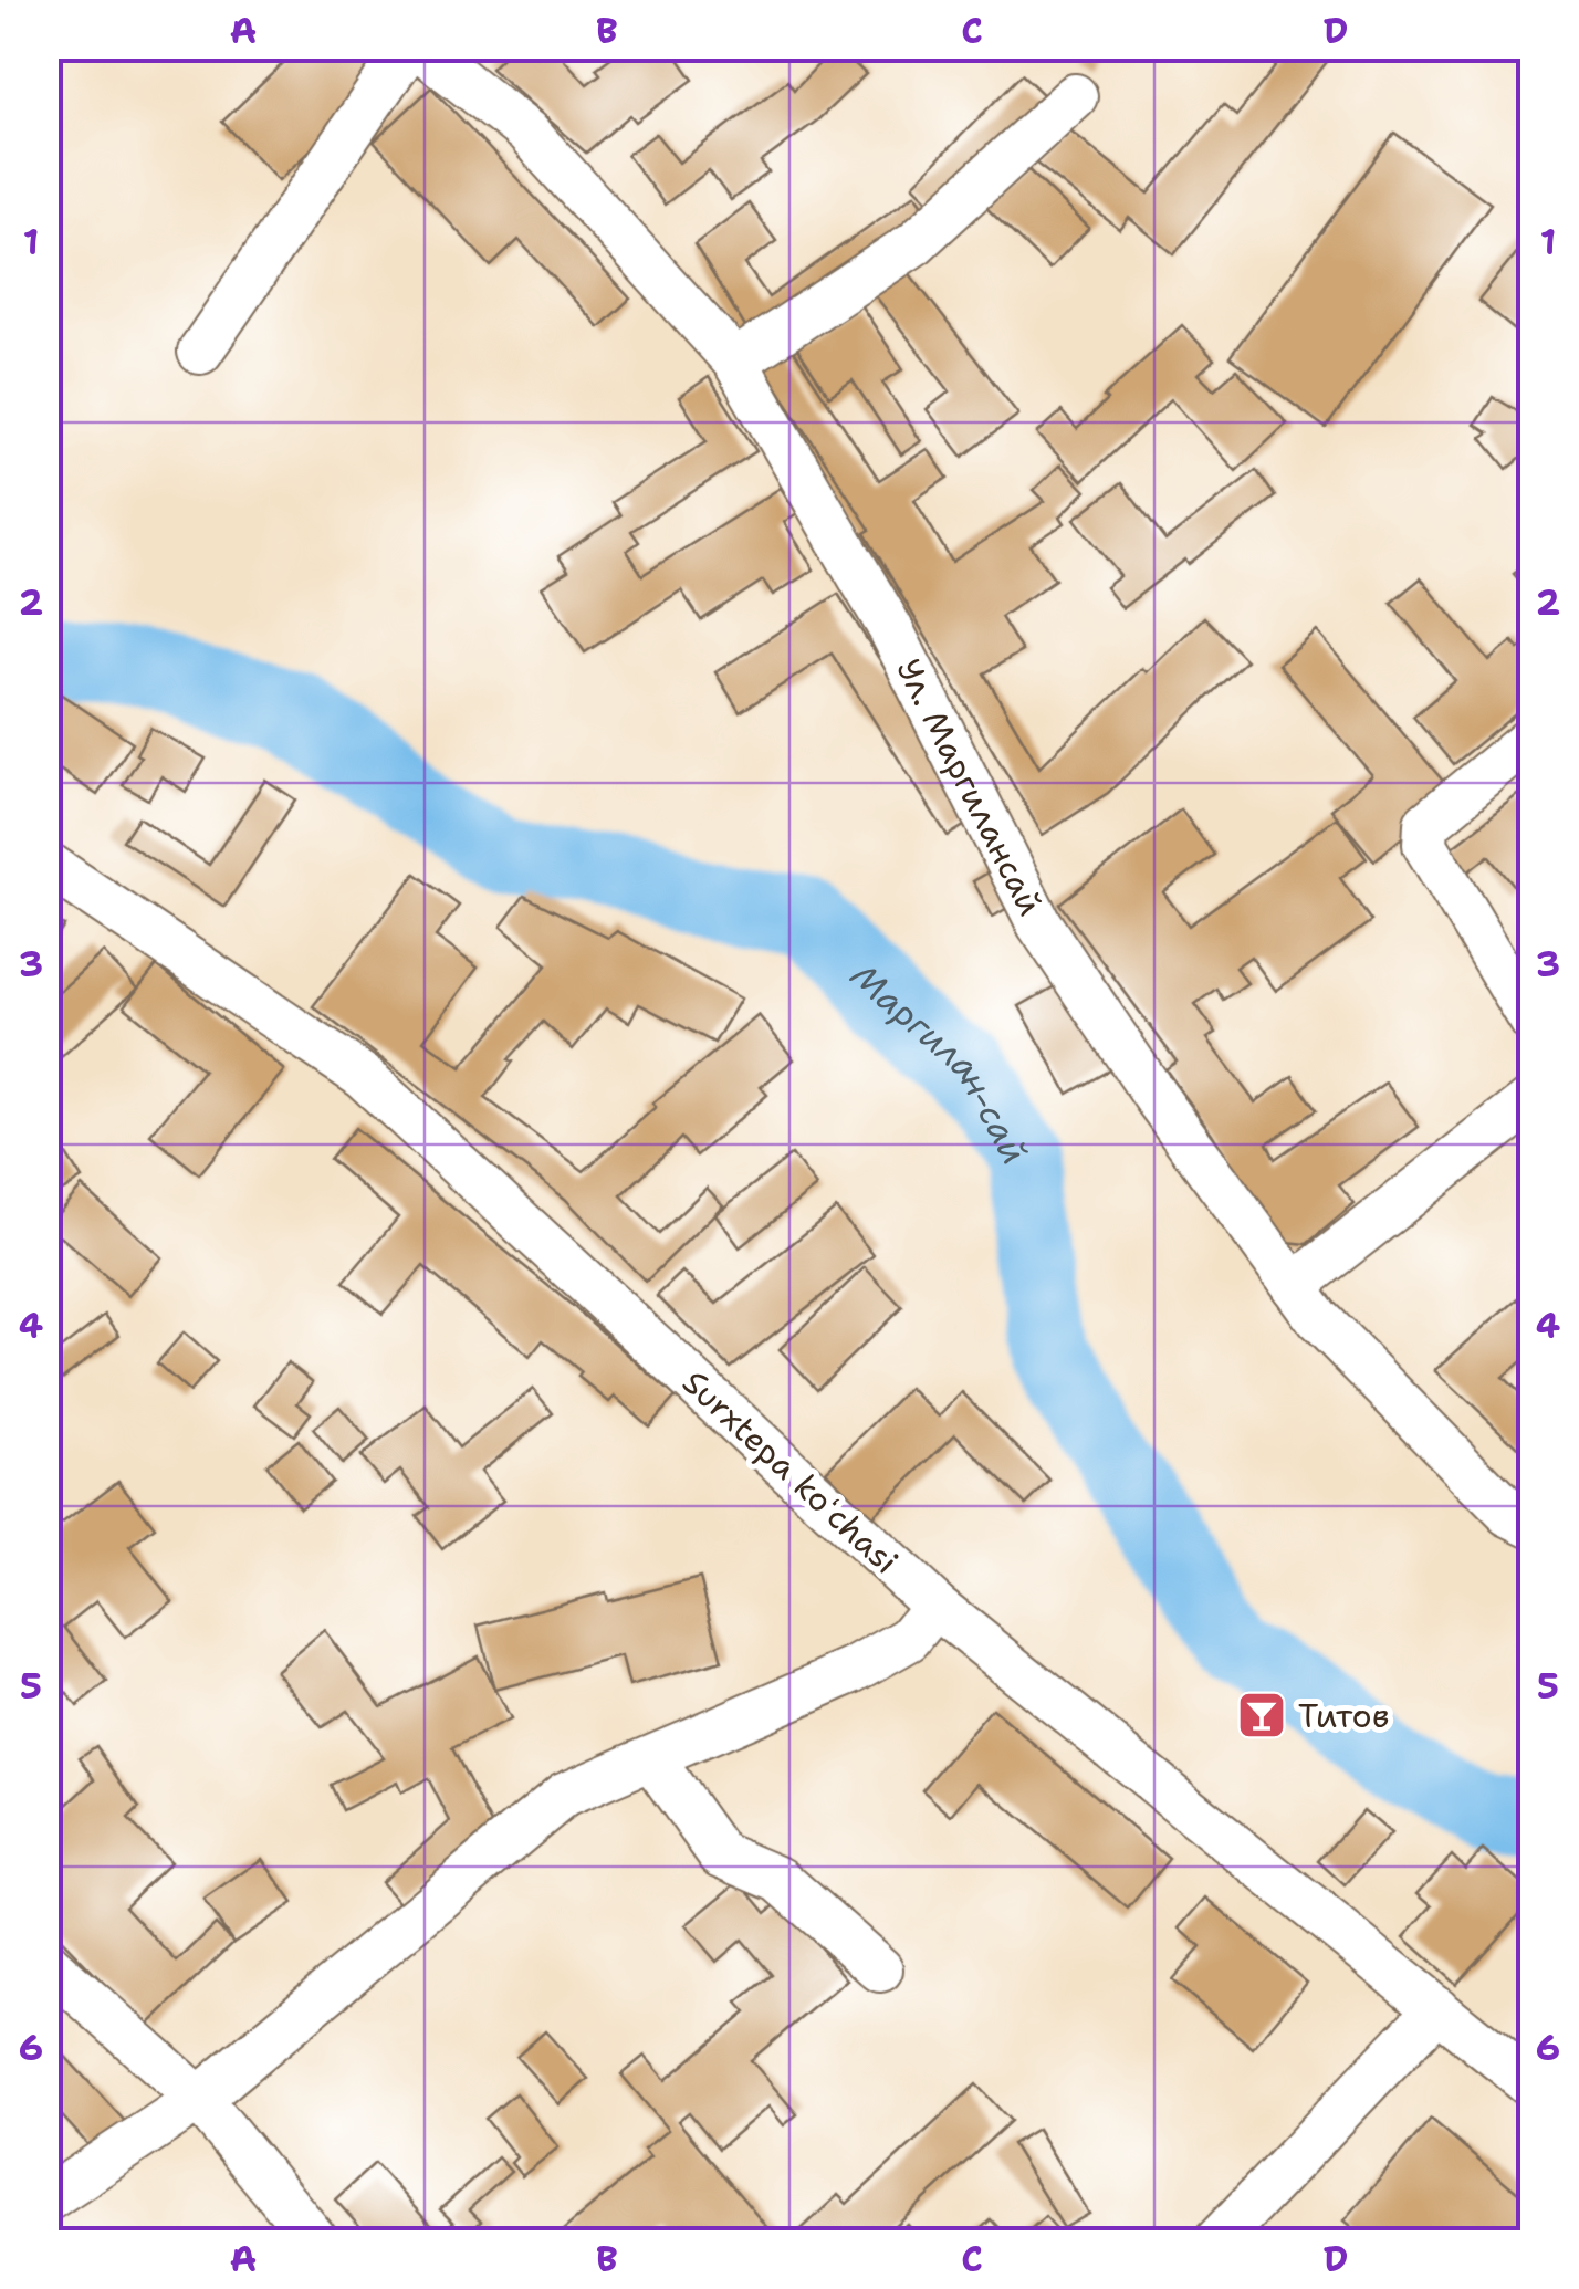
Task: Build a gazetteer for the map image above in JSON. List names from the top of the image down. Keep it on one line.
{"streets":{"street":["Ул. Маргилансай","Surxtepa koʻchasi"]},"water":["Маргилан-сай"],"places":{"bar":["Титов"]},"grid":{"columns":["A","B","C","D"],"rows":["1","2","3","4","5","6"]}}
